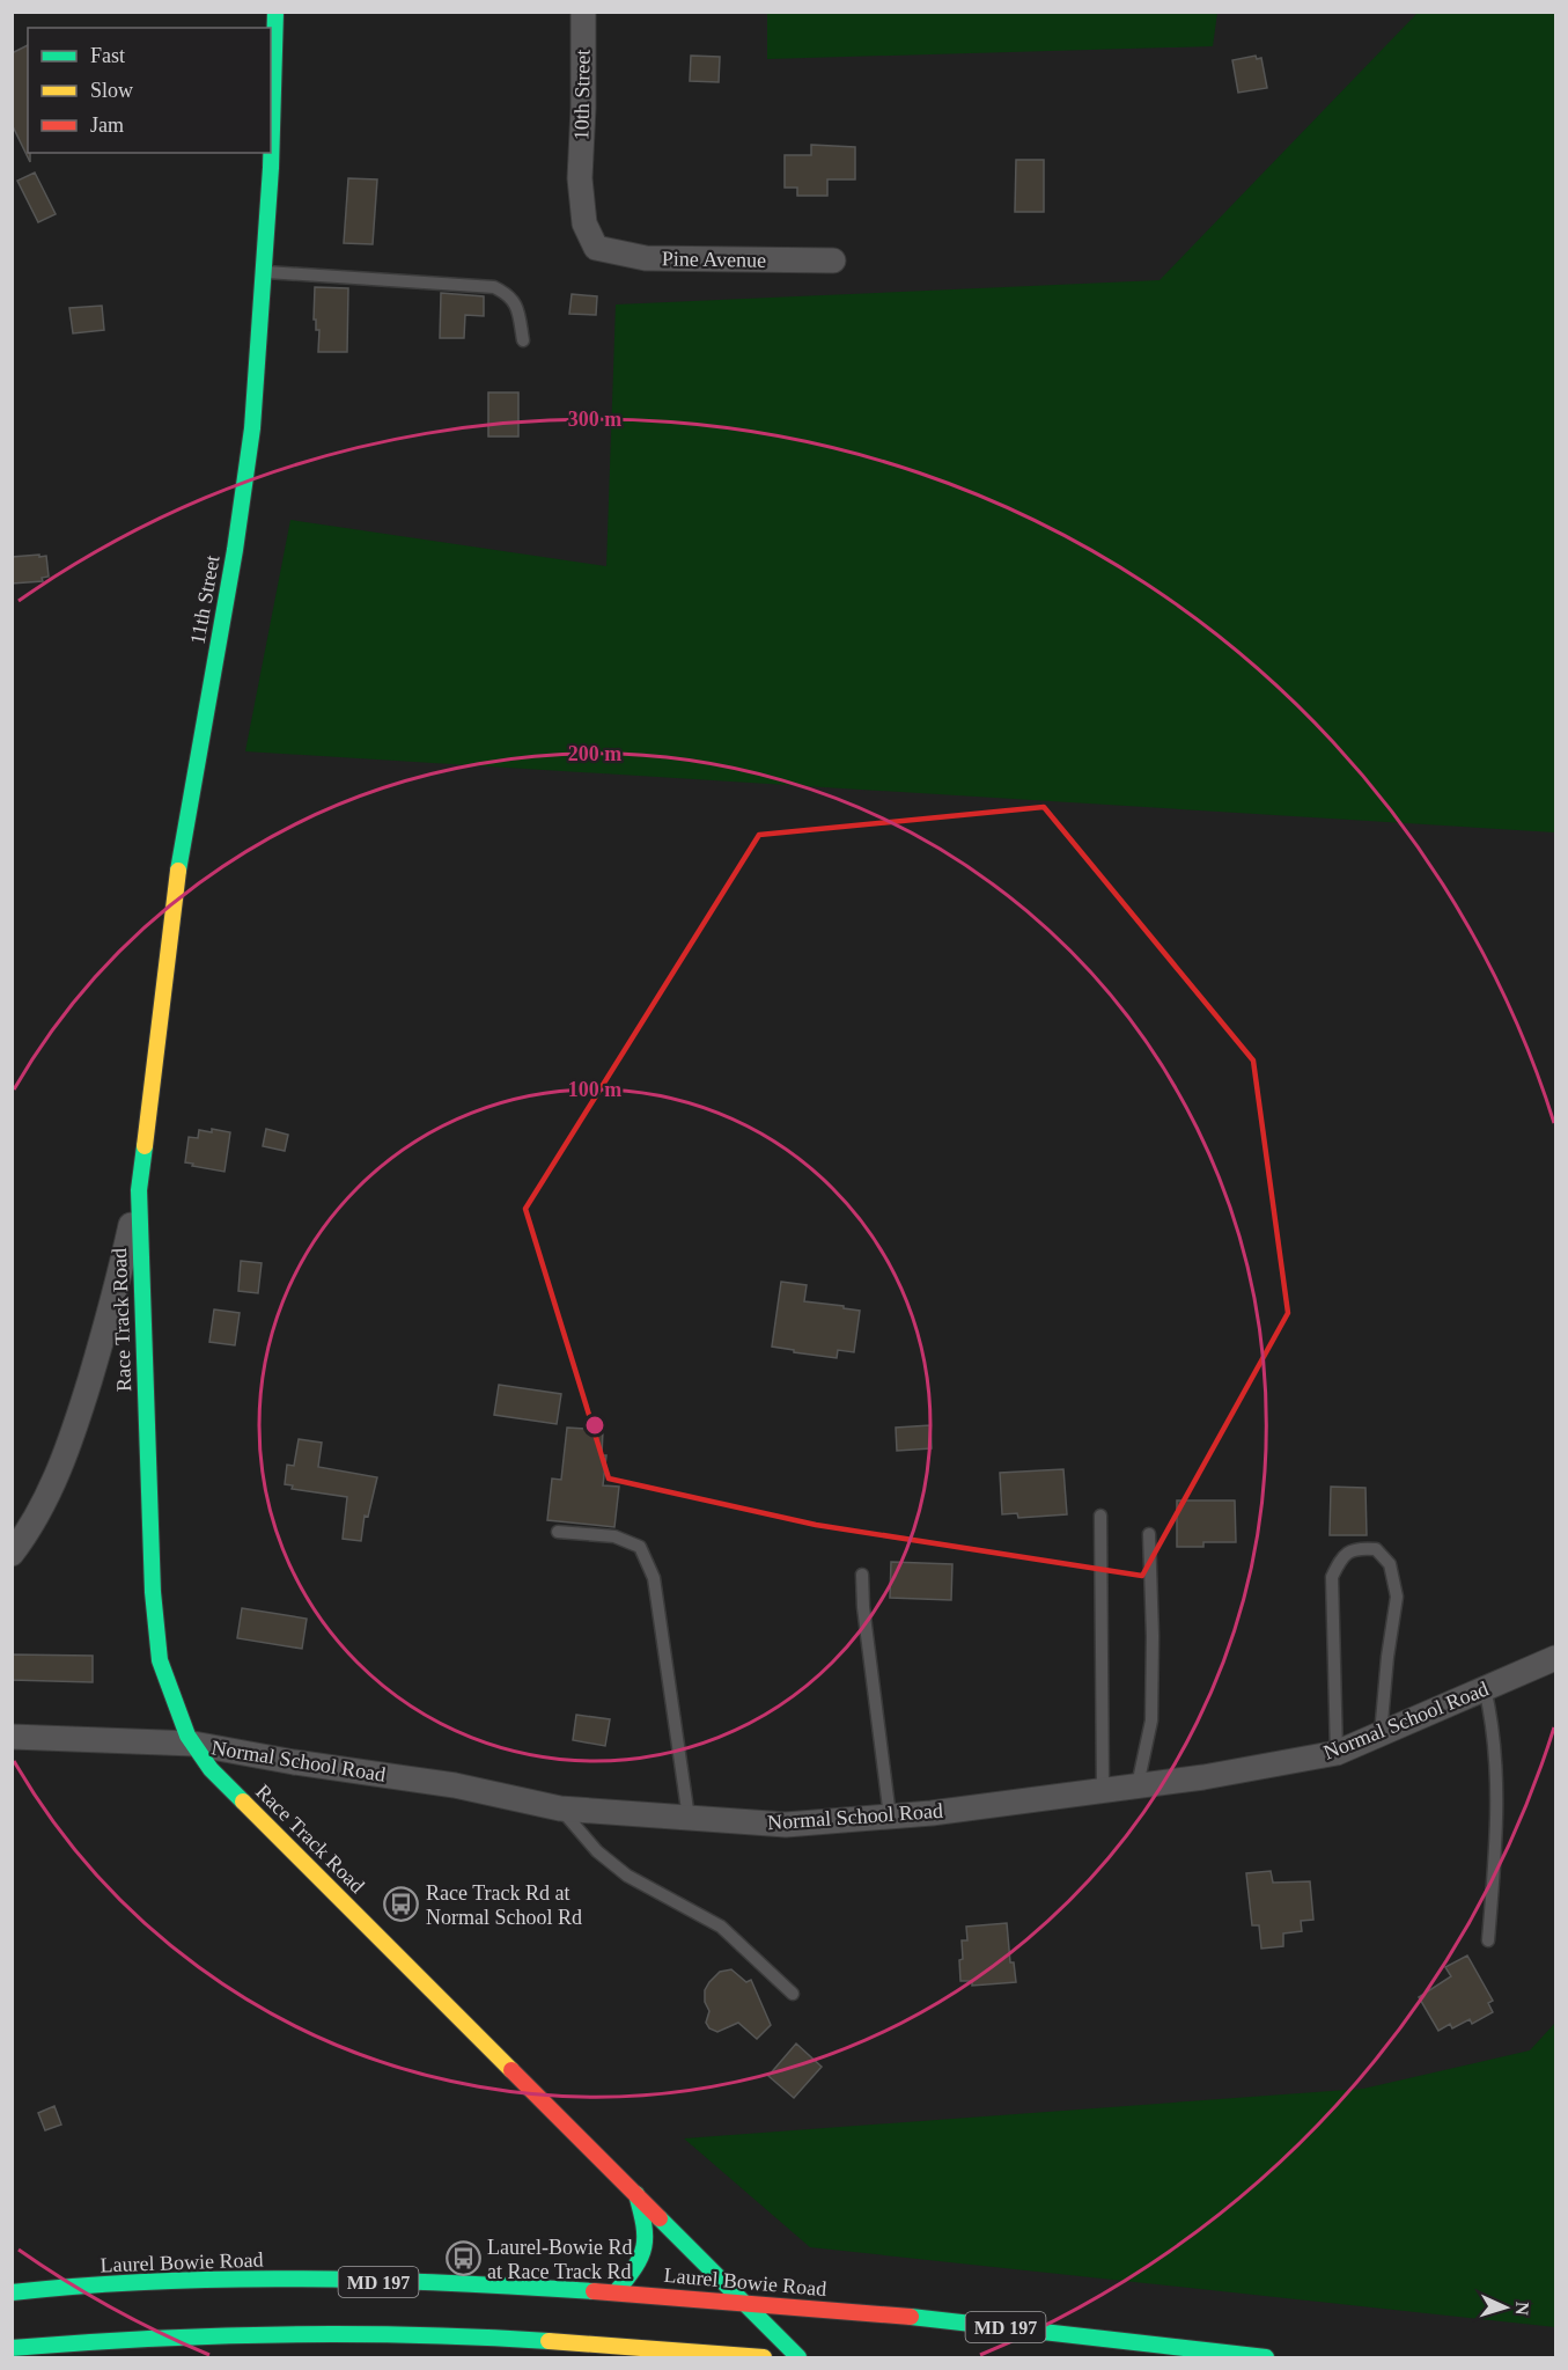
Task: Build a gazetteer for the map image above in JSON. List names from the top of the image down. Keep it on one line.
{"streets":{"main road":["11th Street","Race Track Road","Laurel Bowie Road","MD 197"],"street":["10th Street","Pine Avenue","Normal School Road"]},"crossings":[["10th Street","Pine Avenue"],["11th Street","Race Track Road"],["Race Track Road","Normal School Road"],["Race Track Road","Laurel Bowie Road"]],"places":{"bus stop":["Race Track Rd at Normal School Rd","Laurel-Bowie Rd at Race Track Rd"]},"legend":["Fast","Slow","Jam"],"north":"right","rings":["300 m","200 m","100 m"]}
